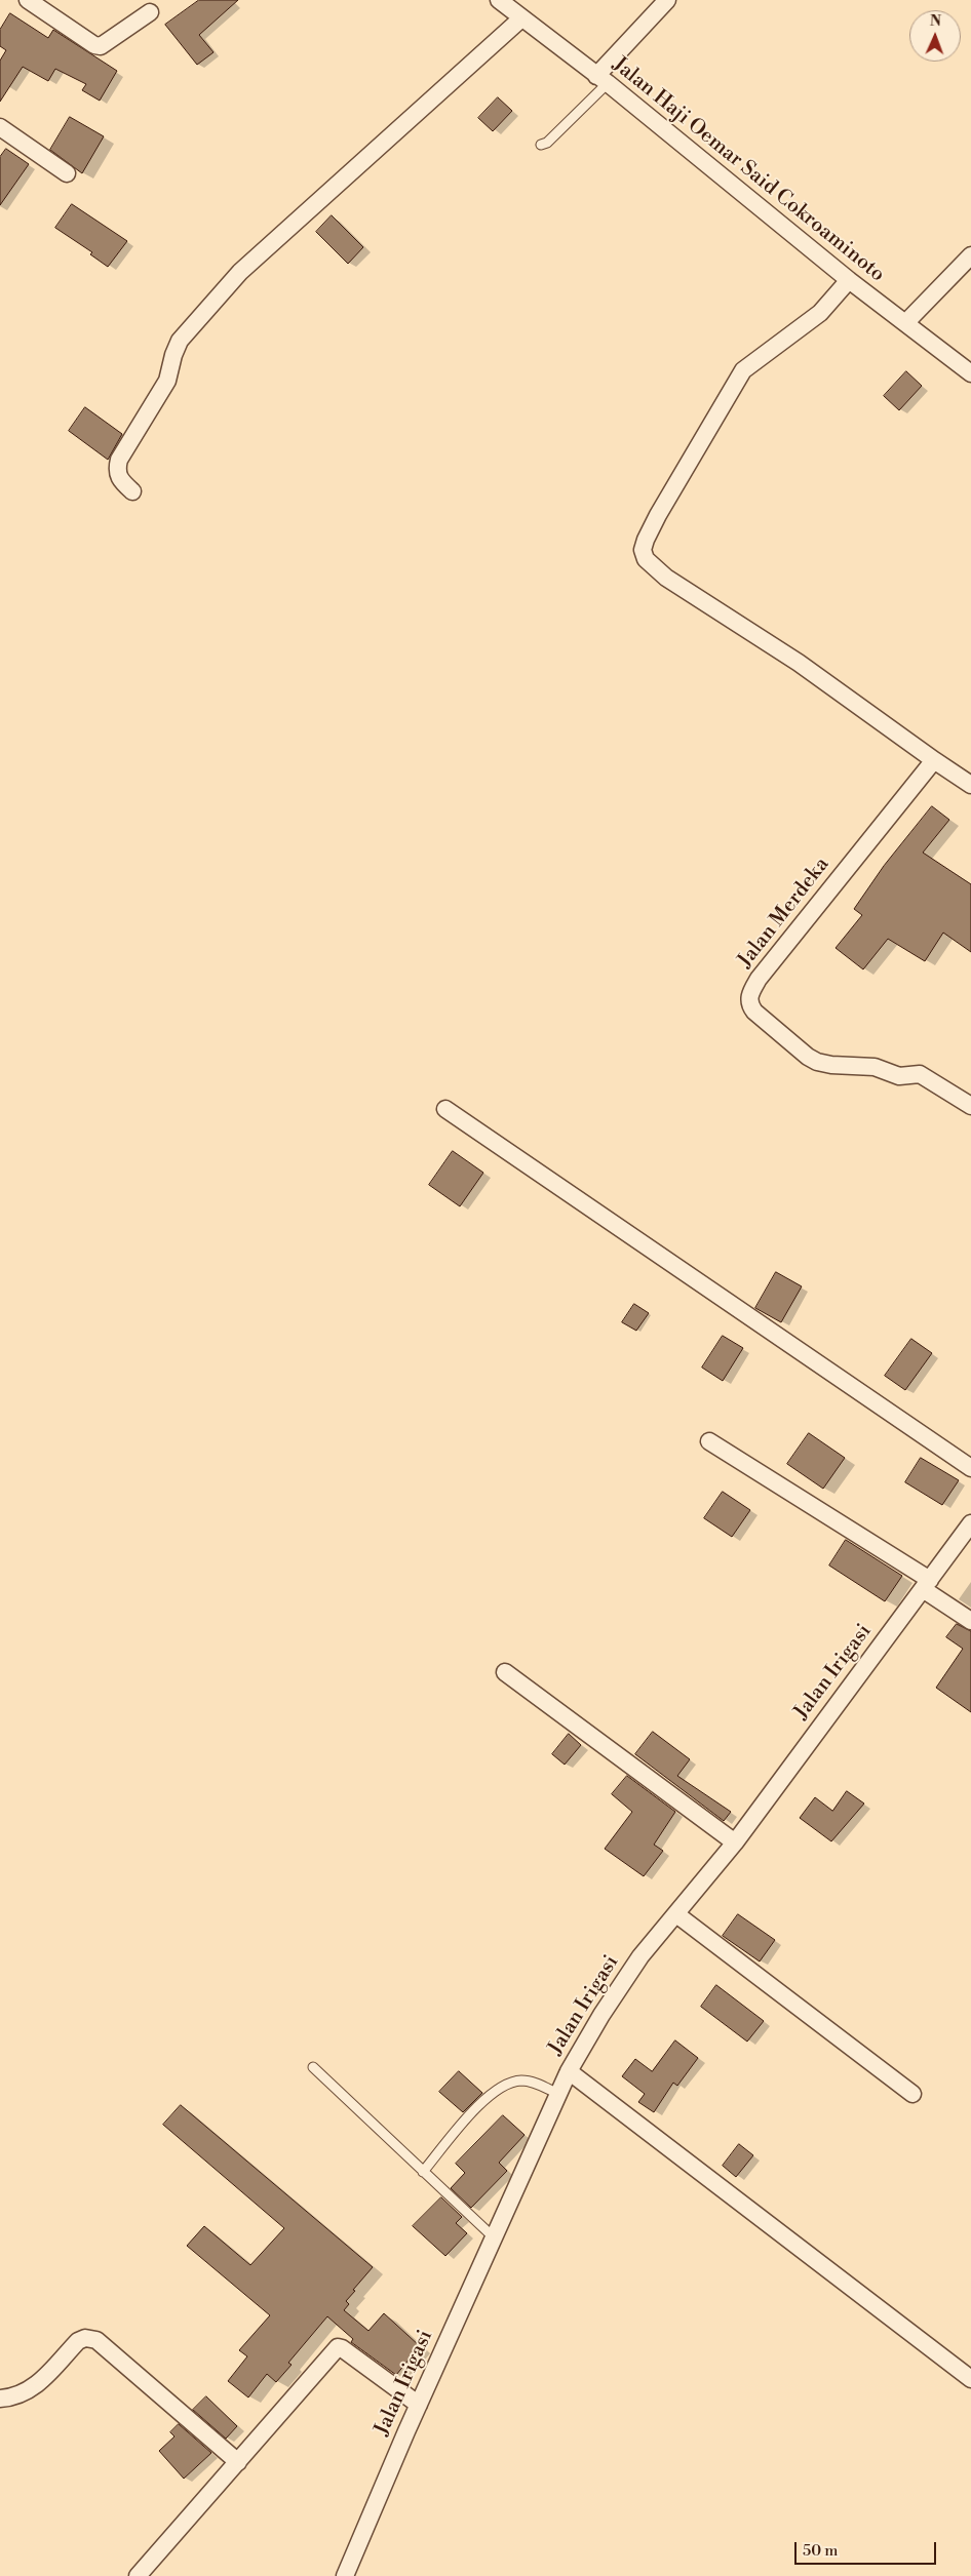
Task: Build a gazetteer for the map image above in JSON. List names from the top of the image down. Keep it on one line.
{"streets":{"street":["Jalan Haji Oemar Said Cokroaminoto","Jalan Merdeka","Jalan Irigasi"]},"scale_bar":"50 m","north":"top"}
